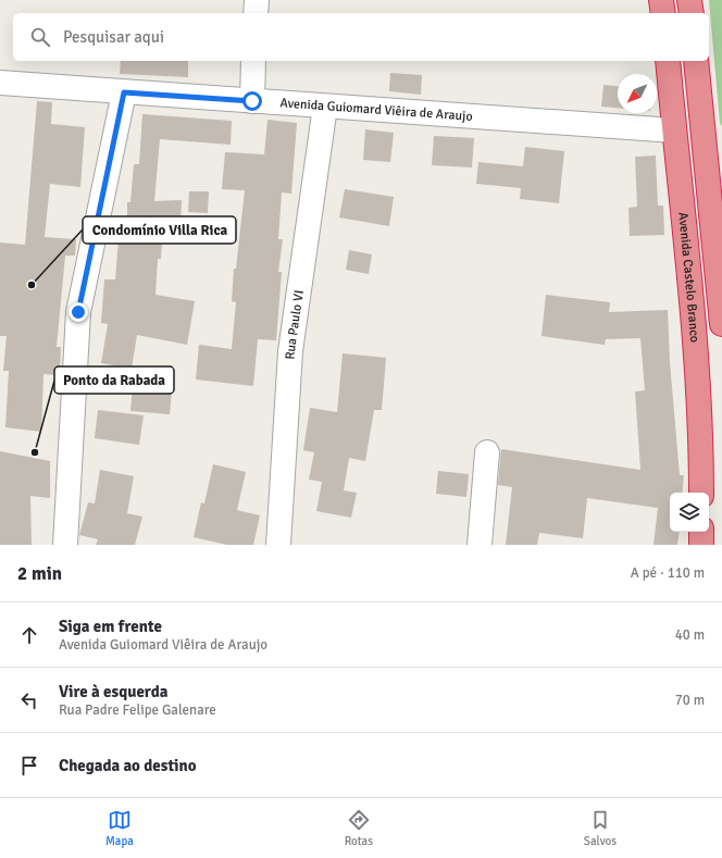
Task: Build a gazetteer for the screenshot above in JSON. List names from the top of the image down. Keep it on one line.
{"streets":{"highway":["Avenida Castelo Branco"],"street":["Avenida Guiomard Viêira de Araujo","Rua Paulo VI"]},"crossings":[["Avenida Guiomard Viêira de Araujo","Avenida Castelo Branco"],["Avenida Guiomard Viêira de Araujo","Rua Paulo VI"]],"places":["Condomínio Villa Rica","Ponto da Rabada"],"north":"bottom left","page":{"search":"Pesquisar aqui","heading":["2 min","A pé · 110 m"],"list":[["Siga em frente","Avenida Guiomard Viêira de Araujo","40 m"],["Vire à esquerda","Rua Padre Felipe Galenare","70 m"],"Chegada ao destino"],"nav":["Mapa","Rotas","Salvos"]}}
